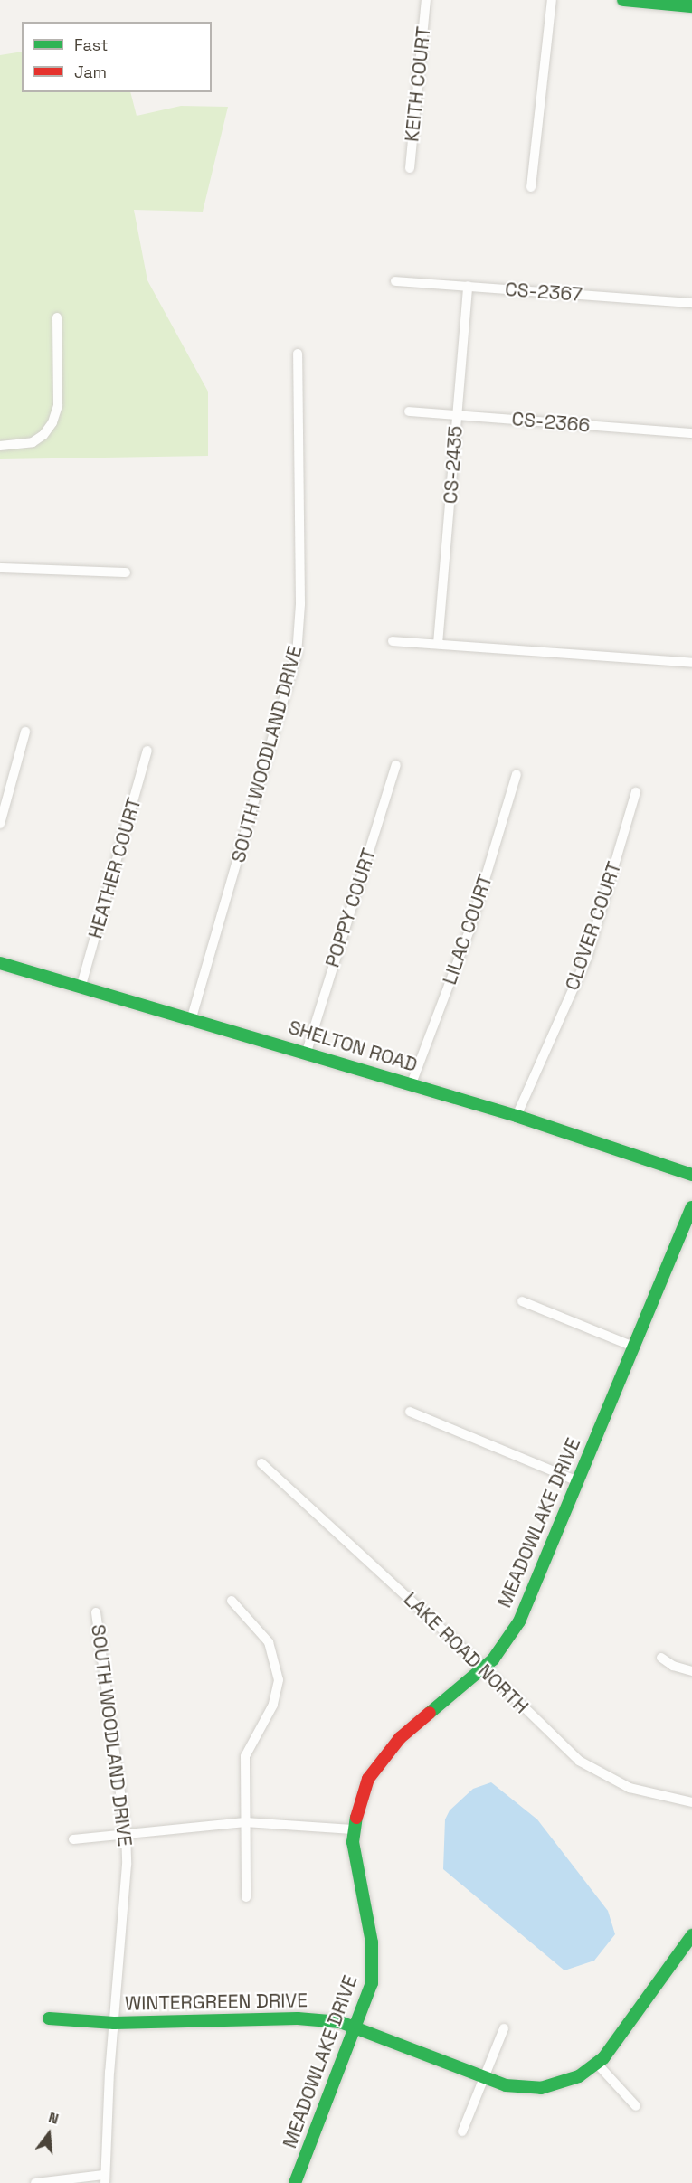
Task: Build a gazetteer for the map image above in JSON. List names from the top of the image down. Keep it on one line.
{"streets":{"street":["KEITH COURT","CS-2367","CS-2366","CS-2435","SOUTH WOODLAND DRIVE","HEATHER COURT","POPPY COURT","CLOVER COURT","LILAC COURT","SHELTON ROAD","MEADOWLAKE DRIVE","LAKE ROAD NORTH","WINTERGREEN DRIVE"]},"crossings":[["CS-2367","CS-2435"],["CS-2366","CS-2435"],["SOUTH WOODLAND DRIVE","SHELTON ROAD"],["SOUTH WOODLAND DRIVE","WINTERGREEN DRIVE"],["HEATHER COURT","SHELTON ROAD"],["POPPY COURT","SHELTON ROAD"],["CLOVER COURT","SHELTON ROAD"],["LILAC COURT","SHELTON ROAD"],["MEADOWLAKE DRIVE","LAKE ROAD NORTH"],["MEADOWLAKE DRIVE","WINTERGREEN DRIVE"]],"legend":["Fast","Jam"],"north":"top"}
